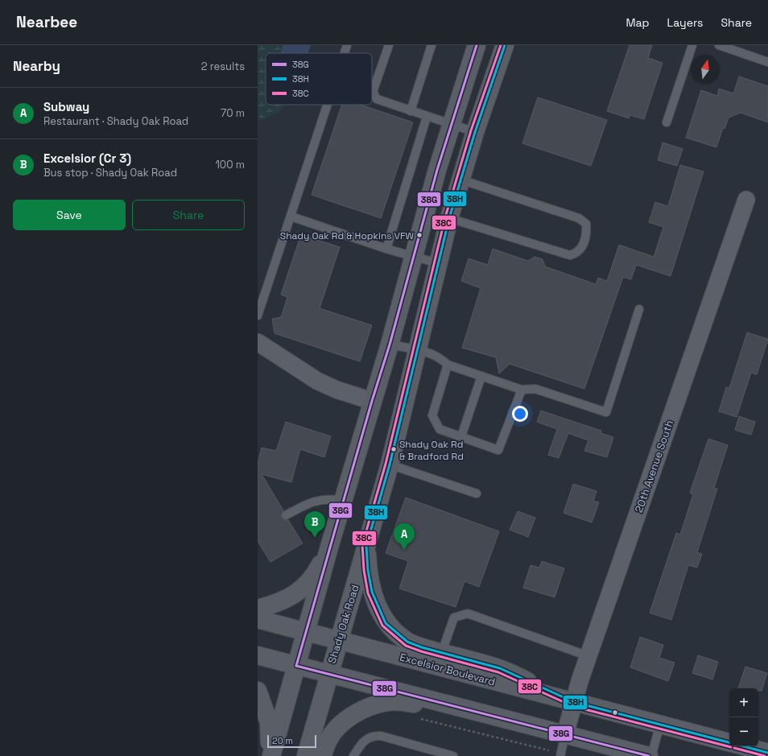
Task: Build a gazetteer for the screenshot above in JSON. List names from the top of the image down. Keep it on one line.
{"streets":{"main road":["Shady Oak Road","Excelsior Boulevard"],"street":["20th Avenue South"]},"crossings":[["Shady Oak Road","Excelsior Boulevard"]],"places":["Shady Oak Rd & Hopkins VFW","Shady Oak Rd & Bradford Rd"],"lines":["transit line 38G","transit line 38H","transit line 38C"],"legend":["38G","38H","38C"],"scale_bar":"20 m","north":"top","page":{"header":"Nearbee","nav":["Map","Layers","Share"],"heading":["Nearby","2 results"],"list":[{"mark":"A","name":"Subway","note":"Restaurant · Shady Oak Road","value":"70 m"},{"mark":"B","name":"Excelsior (Cr 3)","note":"Bus stop · Shady Oak Road","value":"100 m"}],"buttons":["Save","Share"],"pins":["B","A"],"map_buttons":["+","−"],"scale":"20 m"}}
